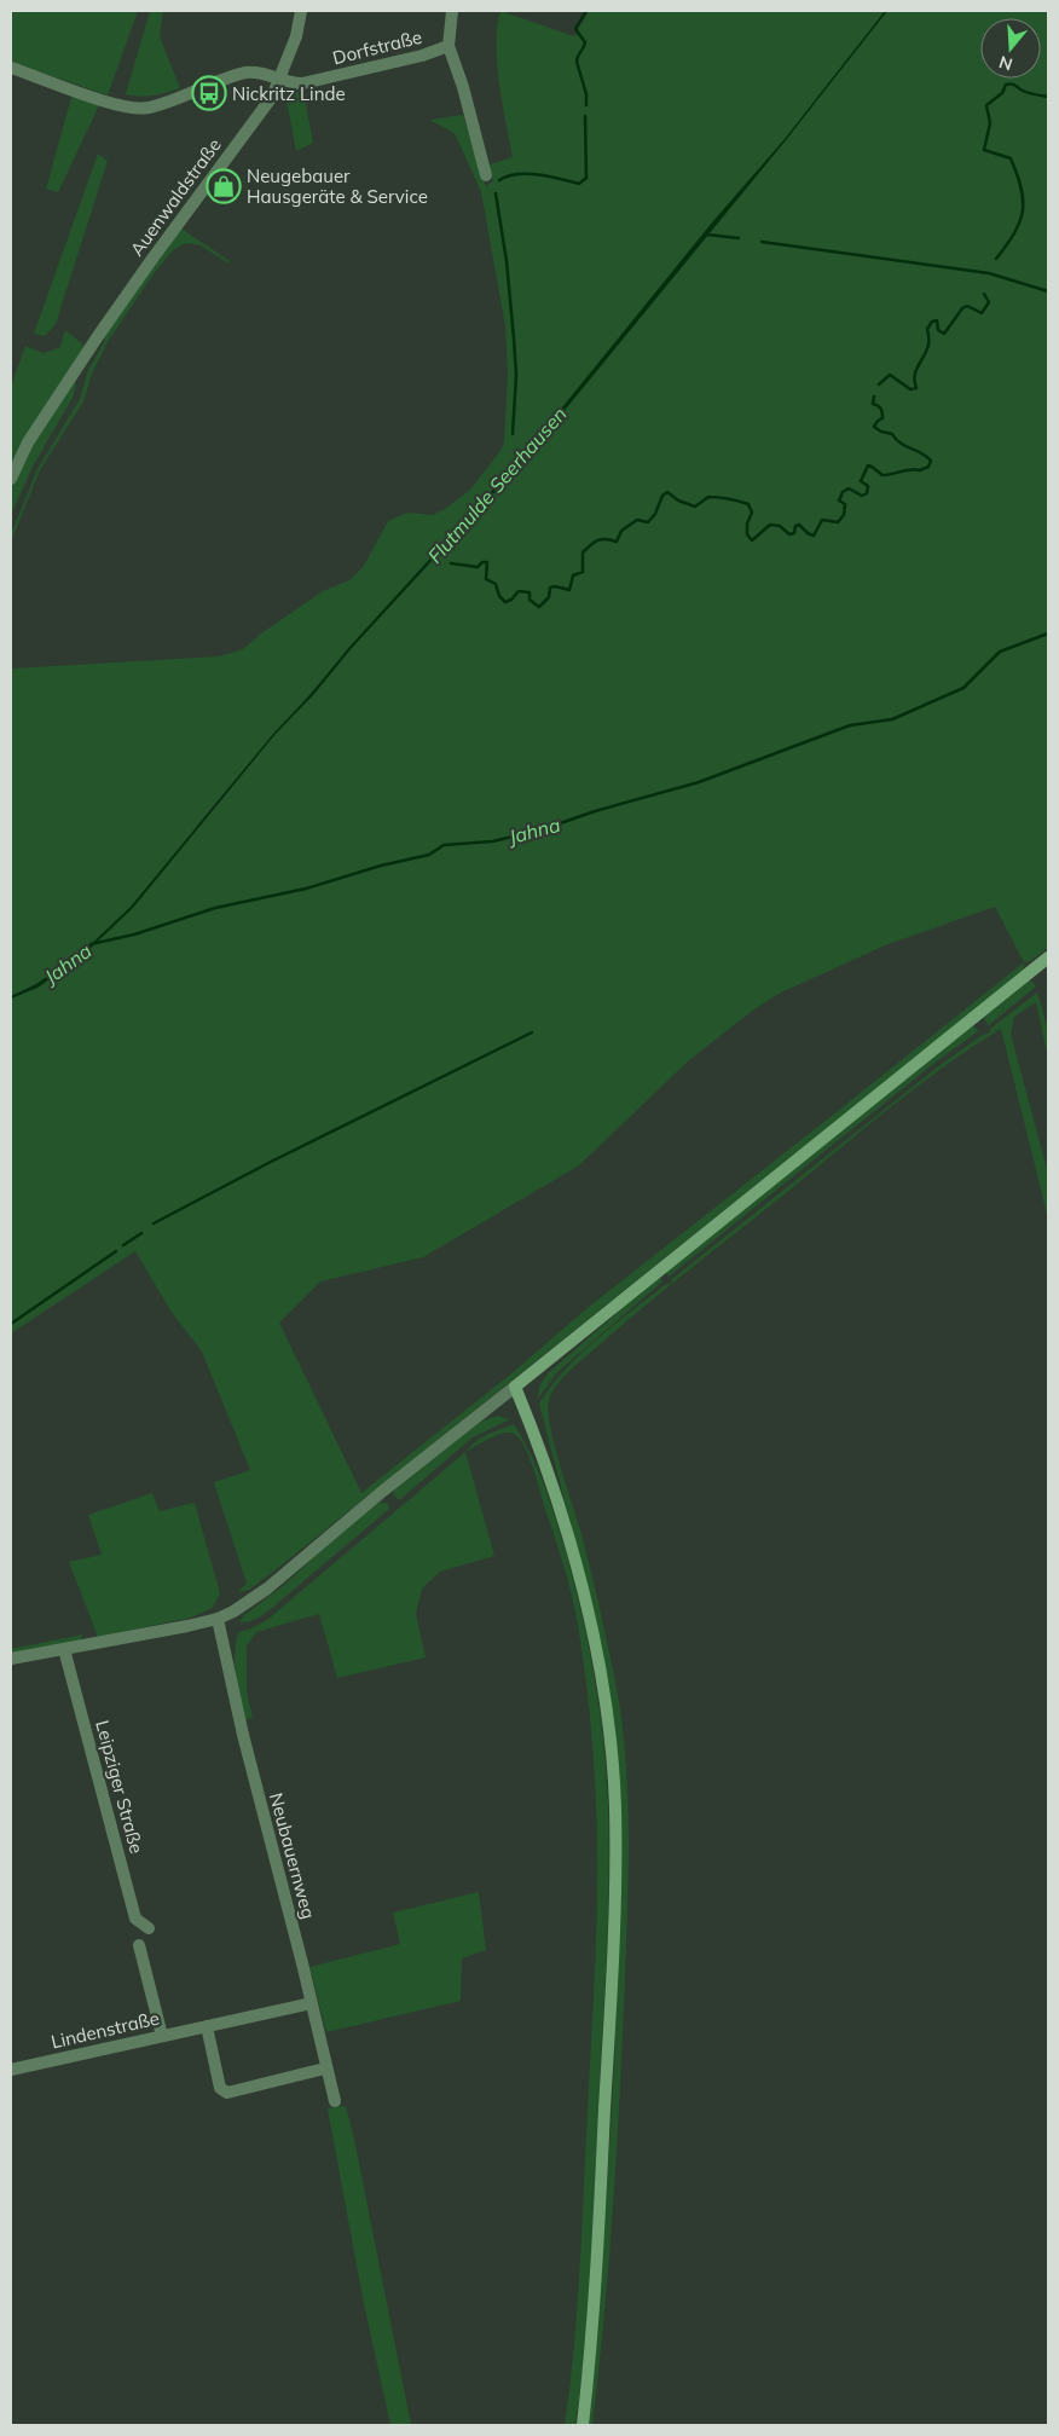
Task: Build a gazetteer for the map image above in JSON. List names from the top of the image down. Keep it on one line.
{"streets":{"street":["Dorfstraße","Auenwaldstraße","Leipziger Straße","Neubauernweg","Lindenstraße"]},"crossings":[["Dorfstraße","Auenwaldstraße"],["Neubauernweg","Lindenstraße"]],"water":["Flutmulde Seerhausen","Jahna"],"places":{"bus stop":["Nickritz Linde"],"shop":["Neugebauer Hausgeräte & Service"]},"north":"bottom"}
